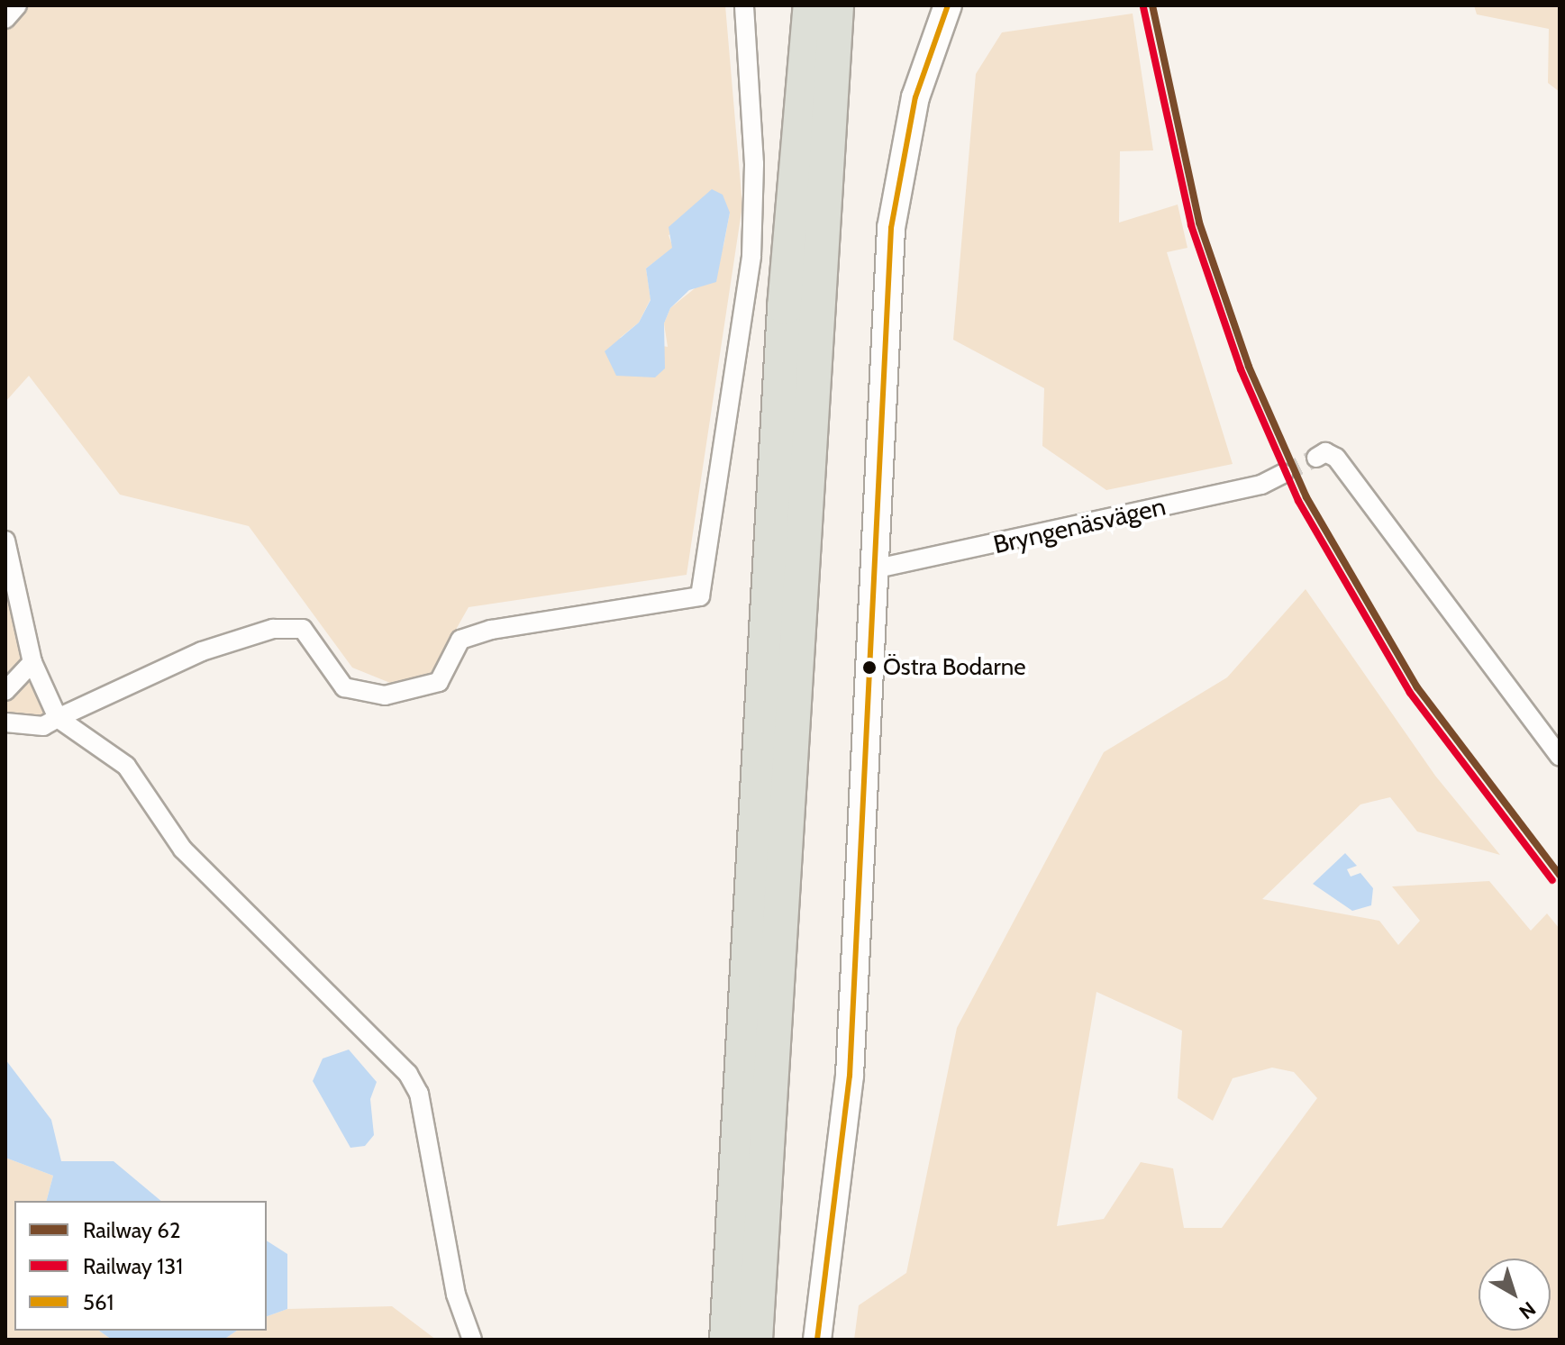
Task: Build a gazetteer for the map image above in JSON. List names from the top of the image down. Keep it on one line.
{"streets":{"street":["Bryngenäsvägen"]},"places":["Östra Bodarne"],"lines":["rail line 62","transit line 561","rail line 131"],"legend":["Railway 62","Railway 131","561"],"north":"bottom right"}
